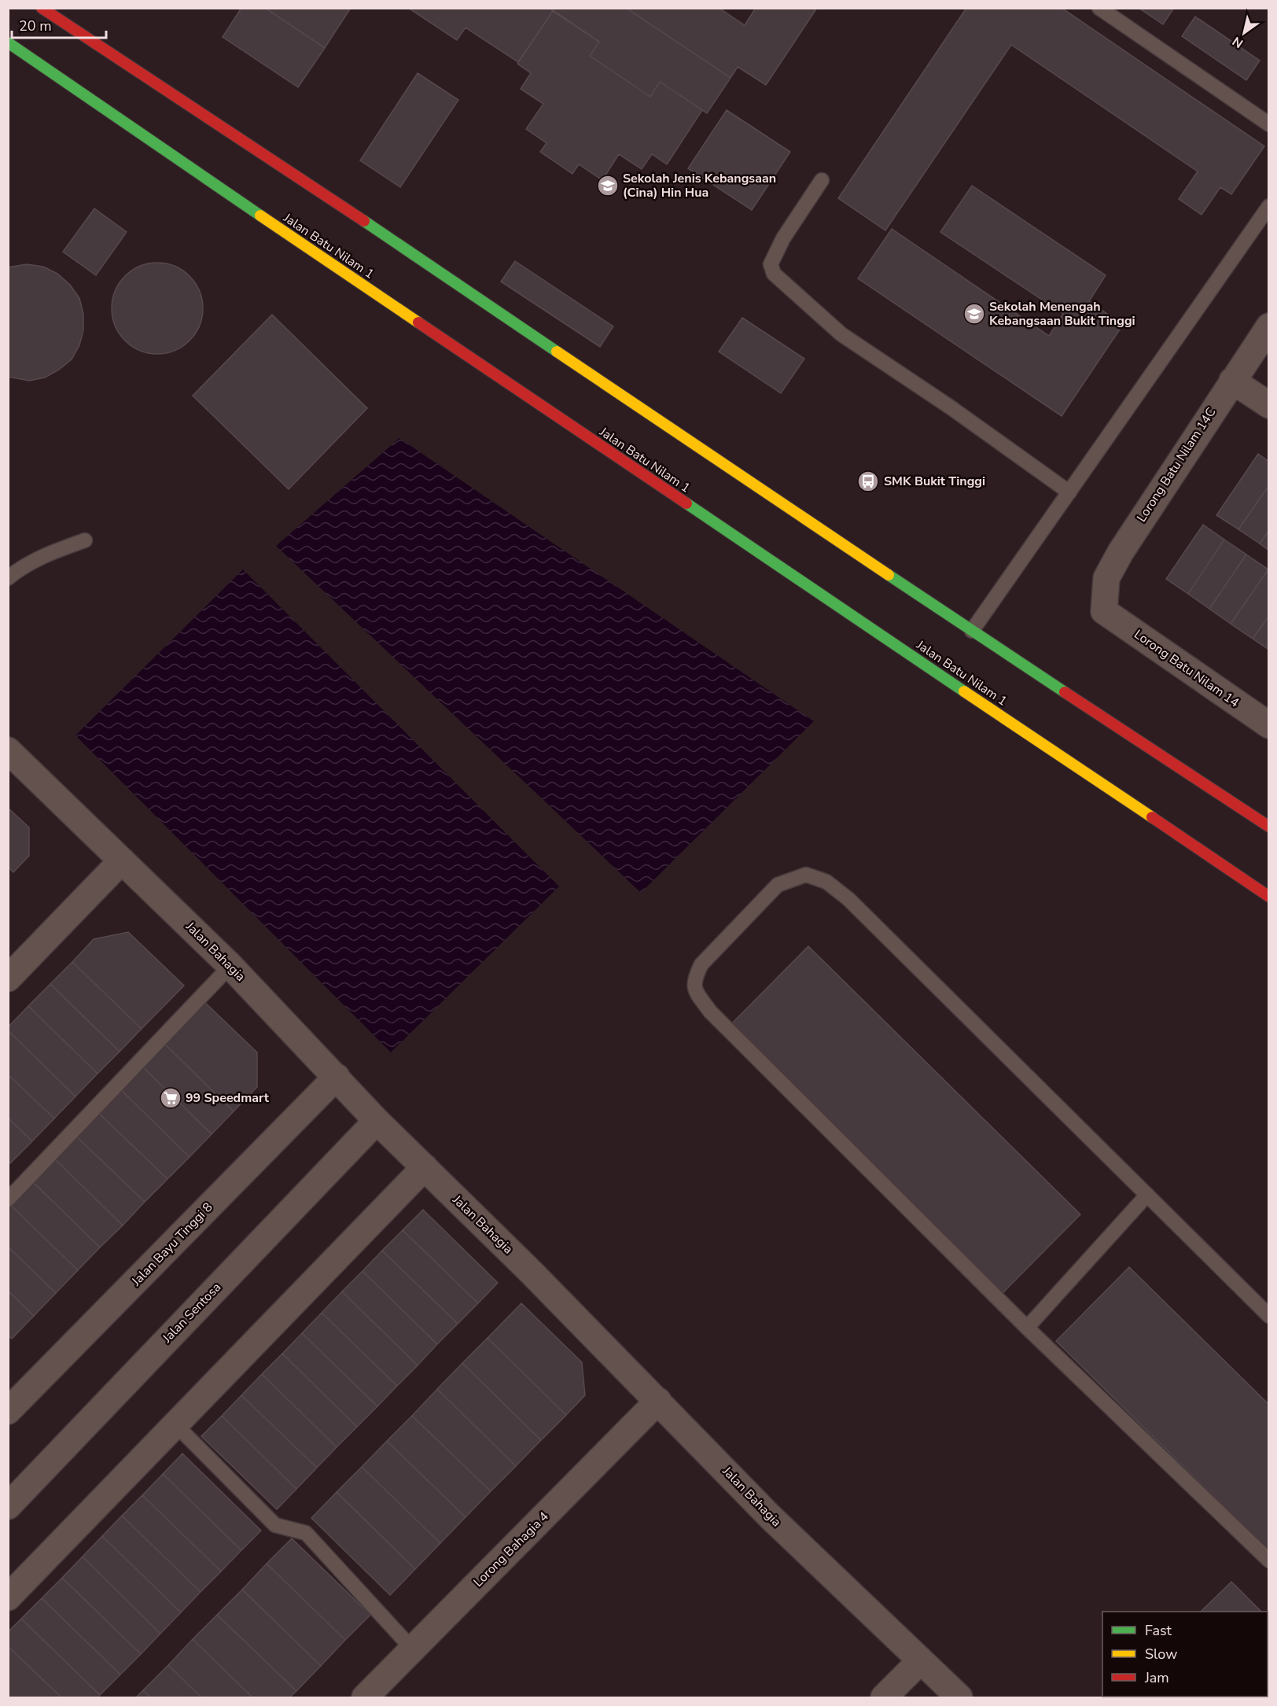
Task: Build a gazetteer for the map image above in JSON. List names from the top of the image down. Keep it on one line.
{"streets":{"main road":["Jalan Batu Nilam 1"],"street":["Lorong Batu Nilam 14C","Lorong Batu Nilam 14","Jalan Bahagia","Jalan Bayu Tinggi 8","Jalan Sentosa","Lorong Bahagia 4"]},"crossings":[["Lorong Batu Nilam 14C","Lorong Batu Nilam 14"],["Jalan Bahagia","Jalan Bayu Tinggi 8"],["Jalan Bahagia","Jalan Sentosa"],["Jalan Bahagia","Lorong Bahagia 4"]],"places":{"school or university":["Sekolah Jenis Kebangsaan (Cina) Hin Hua","Sekolah Menengah Kebangsaan Bukit Tinggi"],"bus stop":["SMK Bukit Tinggi"],"supermarket":["99 Speedmart"]},"legend":["Fast","Slow","Jam"],"scale_bar":"20 m","north":"bottom left"}
